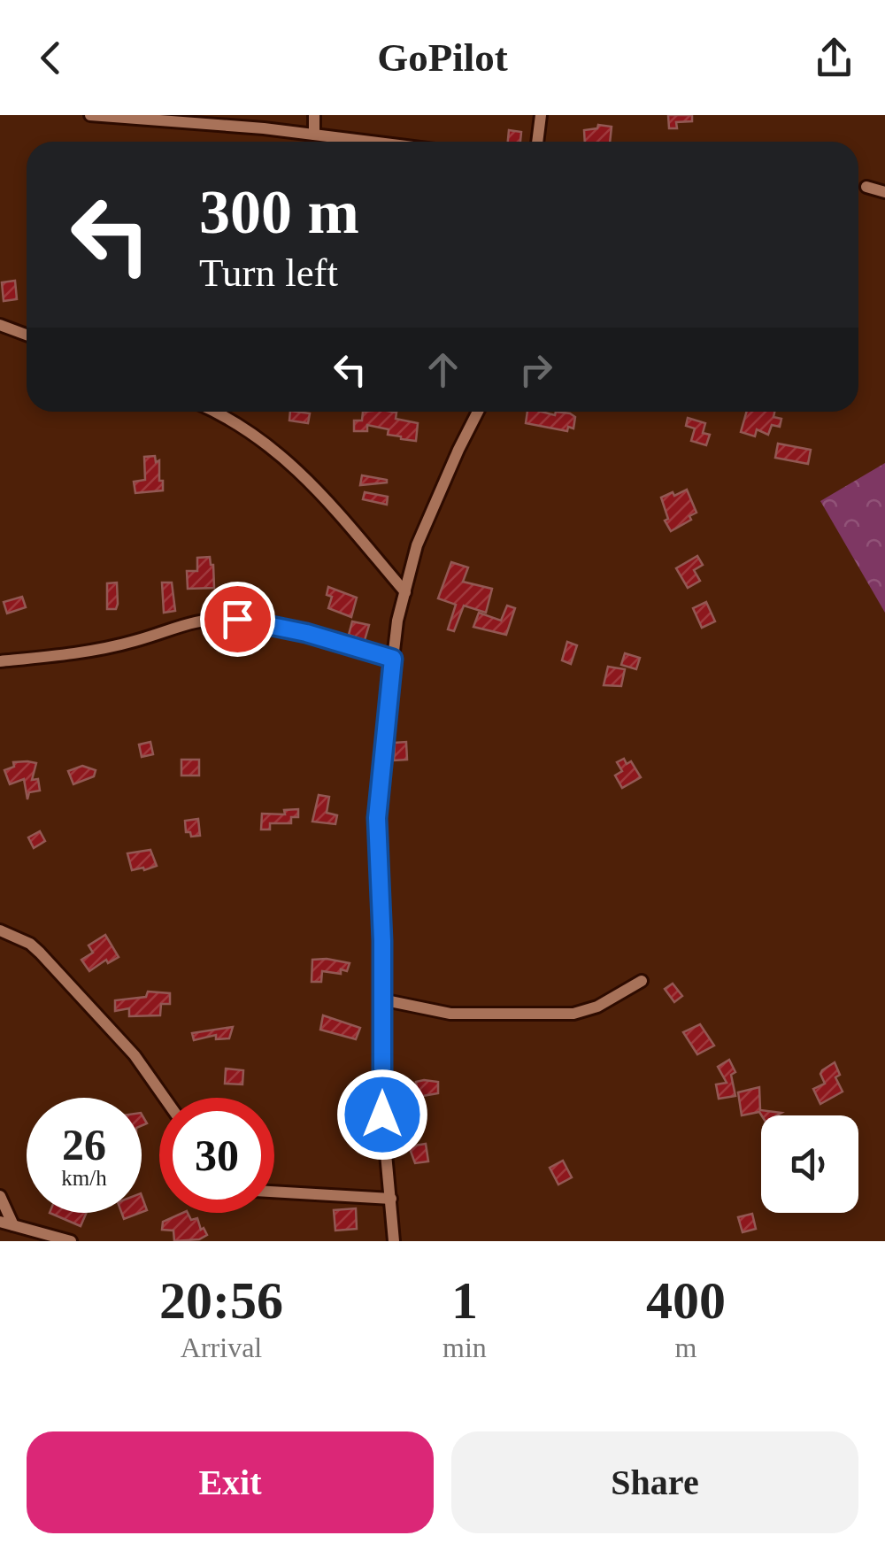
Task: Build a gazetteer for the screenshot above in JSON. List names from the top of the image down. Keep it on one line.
{"page":{"header":"GoPilot","turn":["300 m","Turn left"],"speed":"26 km/h","limit":"30","eta":["20:56","Arrival","1","min","400","m"],"buttons":["Exit","Share"]}}
